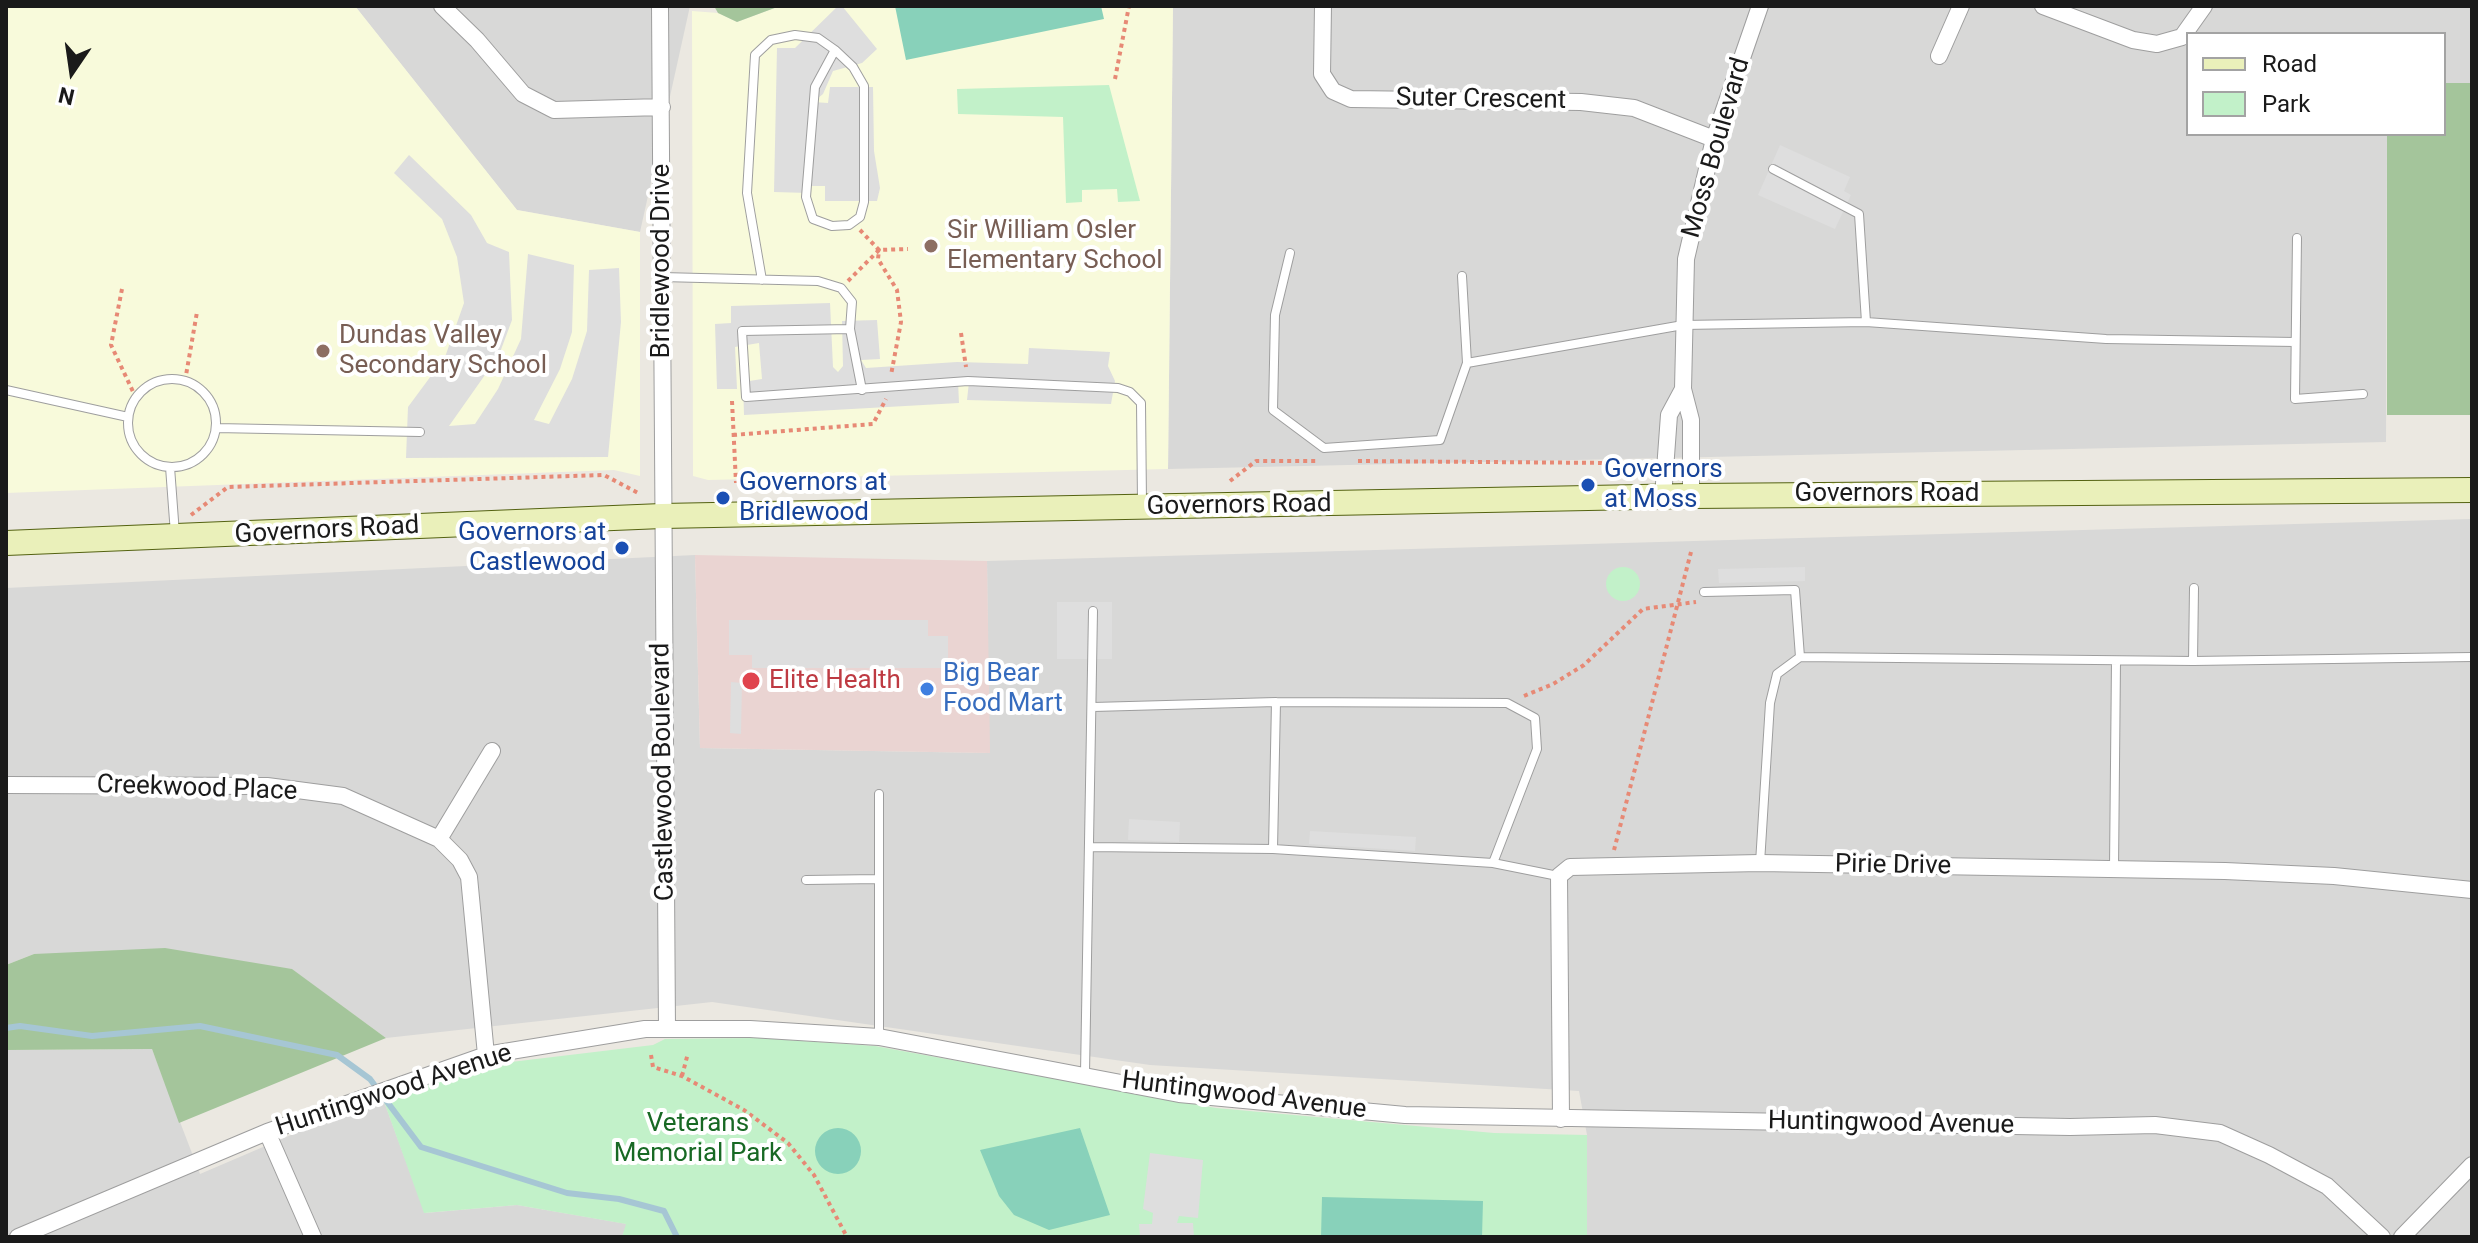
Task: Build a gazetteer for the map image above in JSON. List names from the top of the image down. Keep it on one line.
{"streets":{"main road":["Governors Road"],"street":["Suter Crescent","Moss Boulevard","Bridlewood Drive","Castlewood Boulevard","Creekwood Place","Pirie Drive","Huntingwood Avenue"]},"crossings":[["Suter Crescent","Moss Boulevard"],["Moss Boulevard","Governors Road"],["Bridlewood Drive","Governors Road"],["Bridlewood Drive","Castlewood Boulevard"],["Governors Road","Castlewood Boulevard"],["Castlewood Boulevard","Huntingwood Avenue"],["Creekwood Place","Huntingwood Avenue"]],"parks":["Veterans Memorial Park"],"places":["Sir William Osler Elementary School","Dundas Valley Secondary School","Governors at Moss","Governors at Bridlewood","Governors at Castlewood","Elite Health","Big Bear Food Mart"],"legend":["Road","Park"],"north":"bottom"}
